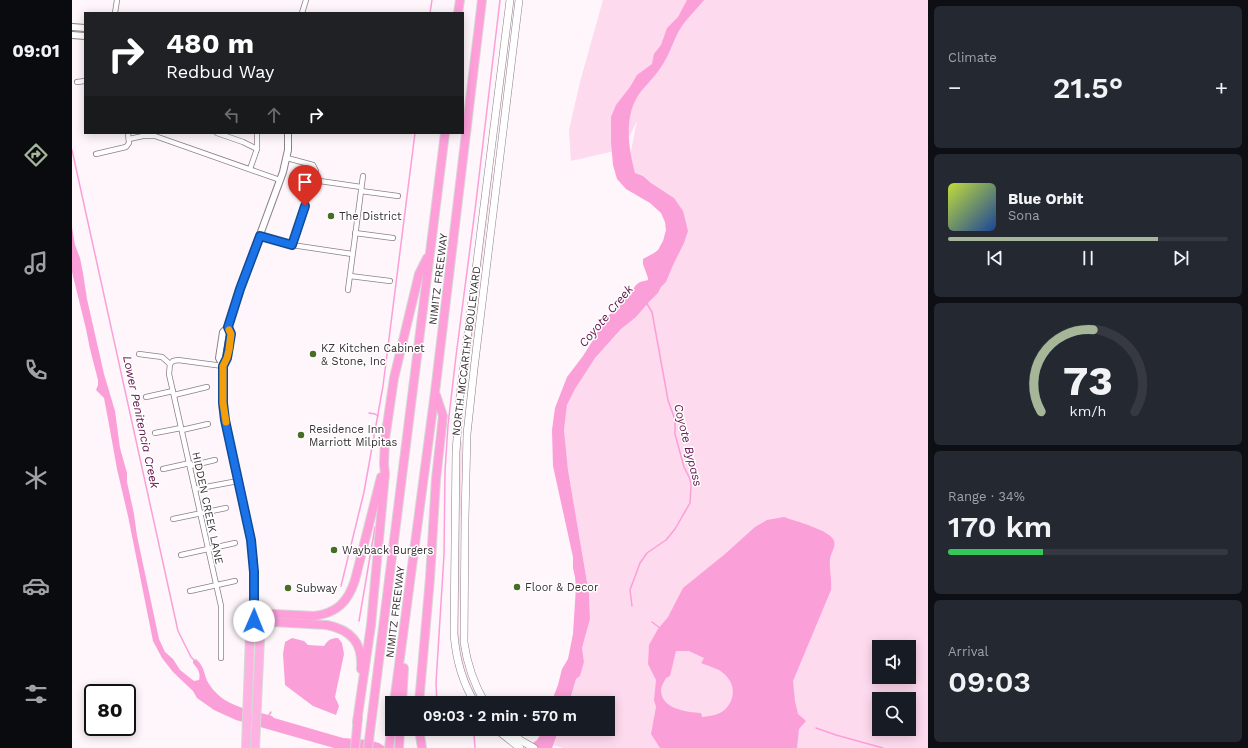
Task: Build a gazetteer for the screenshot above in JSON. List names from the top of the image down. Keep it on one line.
{"streets":{"highway":["NIMITZ FREEWAY"],"main road":["NORTH MCCARTHY BOULEVARD"],"street":["HIDDEN CREEK LANE"]},"water":["Coyote Creek","Lower Penitencia Creek","Coyote Bypass"],"places":["The District","KZ Kitchen Cabinet & Stone, Inc","Residence Inn Marriott Milpitas","Wayback Burgers","Floor & Decor","Subway"],"page":{"tabs":"09:01","tile":["Climate",["Range · 34%","170 km"],["Arrival","09:03"]],"turn":["480 m","Redbud Way"],"heat":["−","21.5°","+"],"song":["Blue Orbit","Sona"],"limit":"80","trip":"09:03 · 2 min · 570 m","gauge":["73","km/h"]}}
